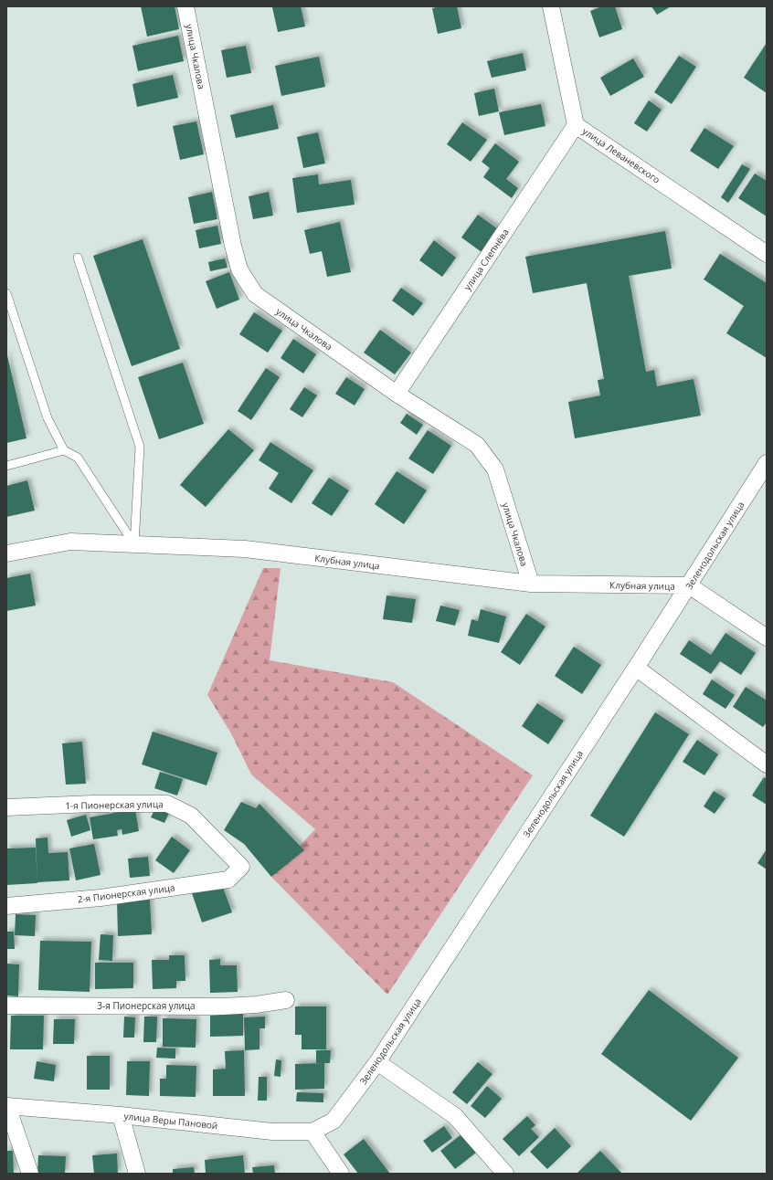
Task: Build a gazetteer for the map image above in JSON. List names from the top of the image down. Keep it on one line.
{"streets":{"street":["улица Чкалова","улица Леваневского","улица Слепнёва","Зеленодольская улица","Клубная улица","1-я Пионерская улица","2-я Пионерская улица","3-я Пионерская улица","улица Веры Пановой"]},"crossings":[["улица Чкалова","улица Слепнёва"],["улица Чкалова","Клубная улица"],["улица Леваневского","улица Слепнёва"],["Зеленодольская улица","Клубная улица"],["Зеленодольская улица","улица Веры Пановой"],["1-я Пионерская улица","2-я Пионерская улица"]]}
